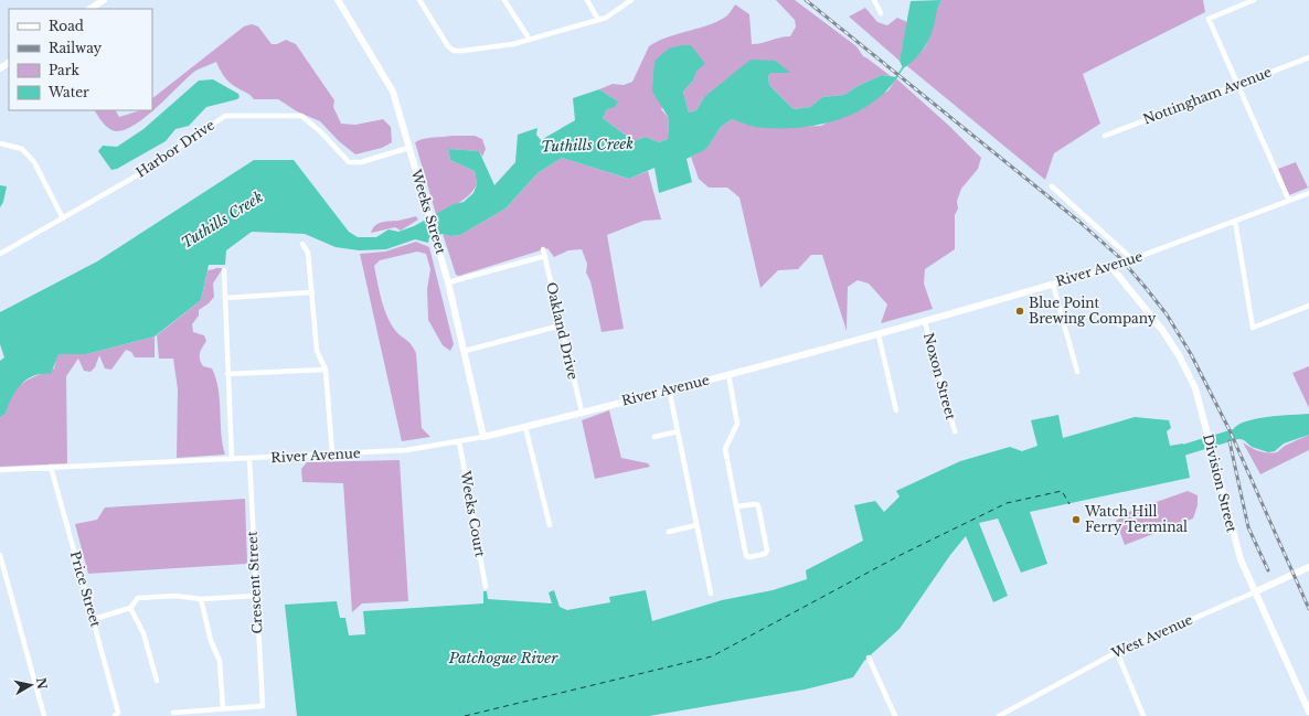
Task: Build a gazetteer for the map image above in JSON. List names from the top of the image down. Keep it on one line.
{"streets":{"main road":["Weeks Street","River Avenue","Division Street","West Avenue"],"street":["Nottingham Avenue","Harbor Drive","Oakland Drive","Noxon Street","Weeks Court","Crescent Street","Price Street"]},"crossings":[["Harbor Drive","Weeks Street"],["Weeks Street","River Avenue"],["River Avenue","Oakland Drive"],["River Avenue","Noxon Street"],["River Avenue","Division Street"],["River Avenue","Weeks Court"],["River Avenue","Crescent Street"],["River Avenue","Price Street"],["Division Street","West Avenue"]],"water":["Tuthills Creek","Patchogue River"],"places":["Blue Point Brewing Company","Watch Hill Ferry Terminal"],"legend":["Road","Railway","Park","Water"],"north":"right"}
